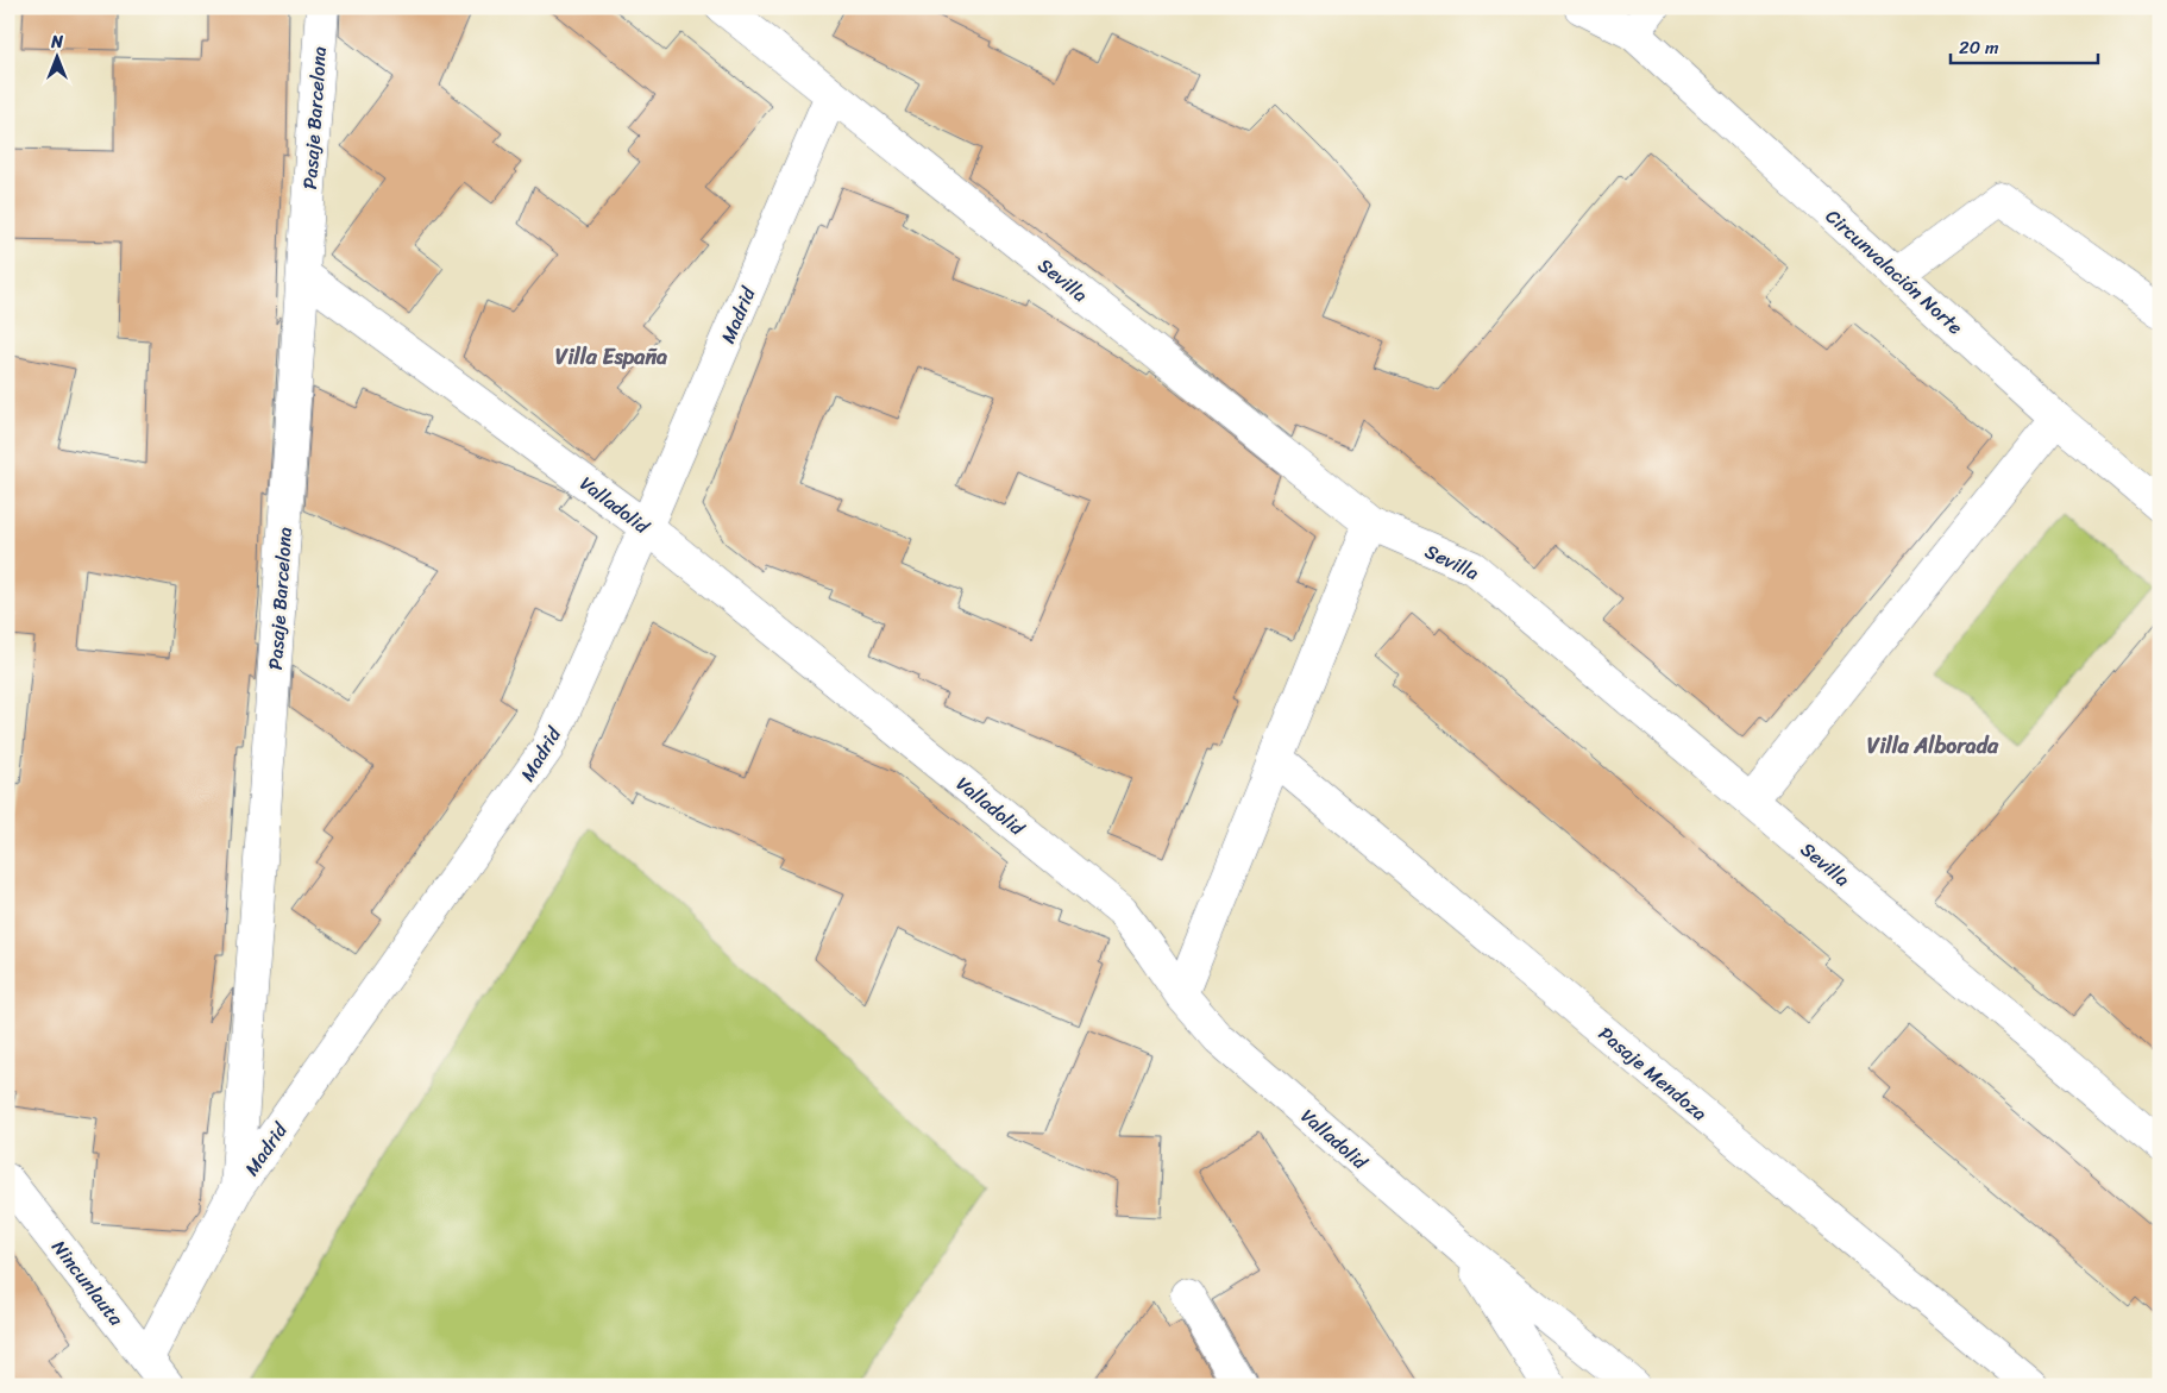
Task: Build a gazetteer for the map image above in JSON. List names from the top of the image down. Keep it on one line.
{"streets":{"street":["Pasaje Barcelona","Circunvalación Norte","Sevilla","Madrid","Valladolid","Pasaje Mendoza","Nincunlauta"]},"crossings":[["Pasaje Barcelona","Madrid"],["Pasaje Barcelona","Valladolid"],["Sevilla","Madrid"],["Madrid","Valladolid"],["Madrid","Nincunlauta"]],"districts":["Villa España","Villa Alborada"],"scale_bar":"20 m","north":"top"}
